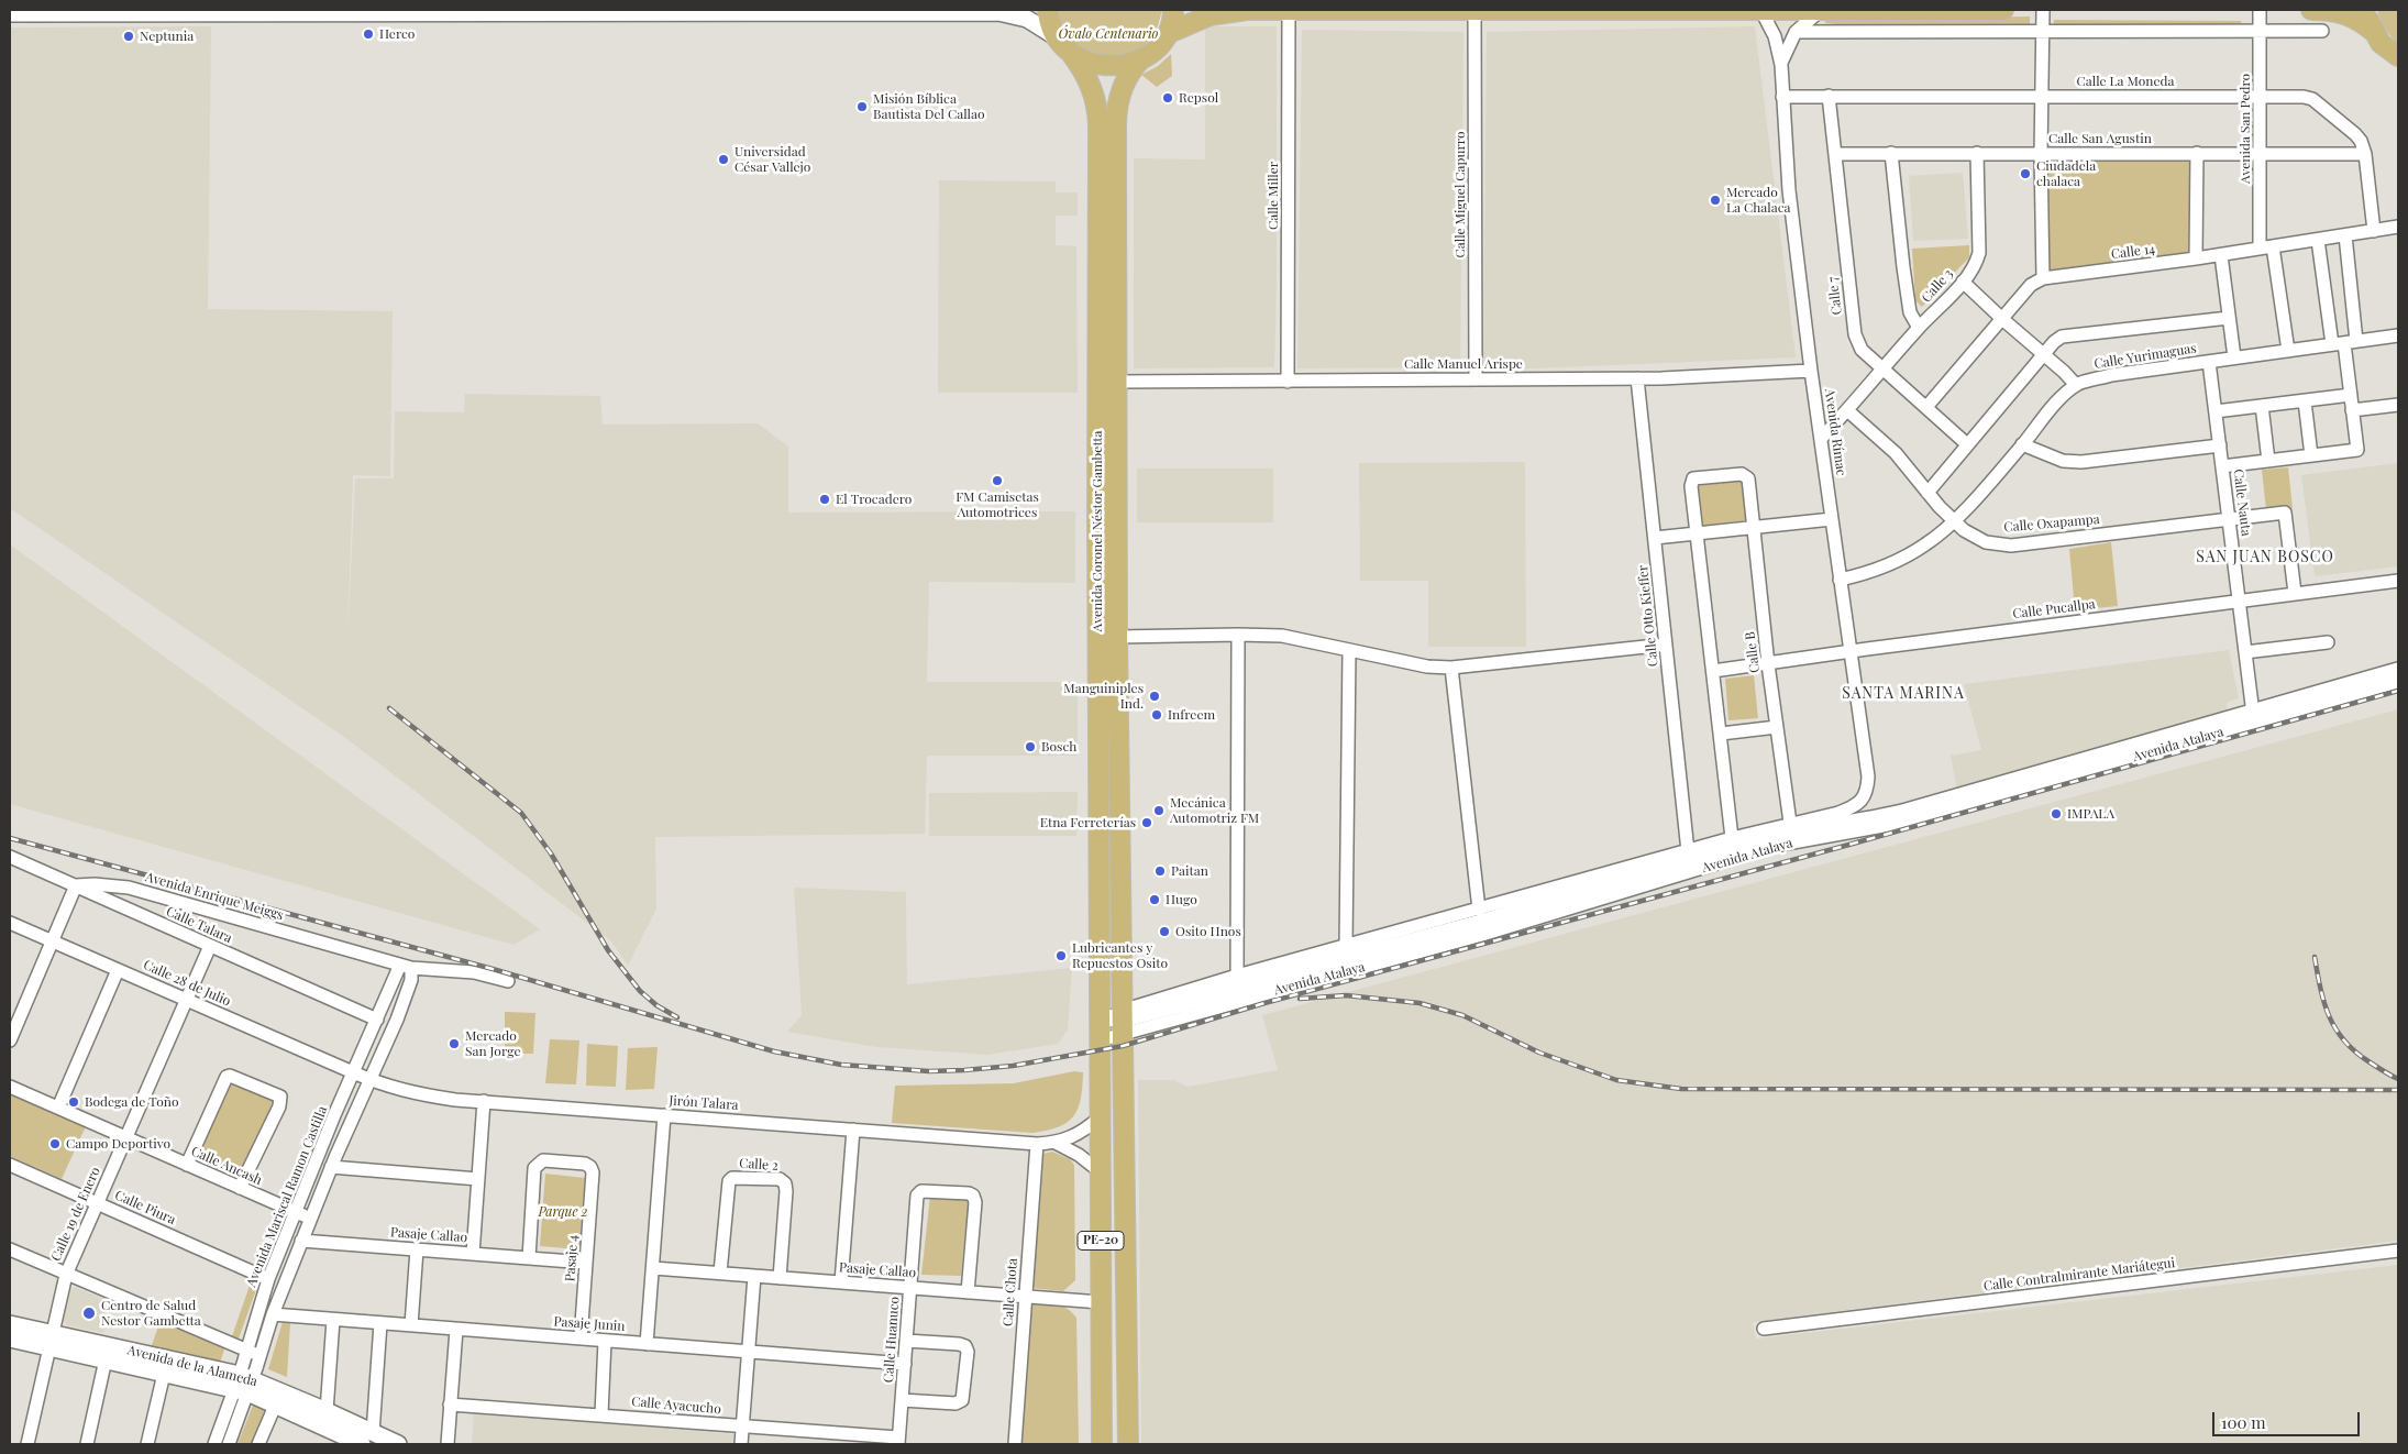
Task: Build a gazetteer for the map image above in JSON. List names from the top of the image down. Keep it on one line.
{"streets":{"main road":["Avenida Coronel Néstor Gambetta","Avenida Atalaya","PE-20","Avenida de la Alameda"],"street":["Calle La Moneda","Avenida San Pedro","Calle San Agustin","Calle Miguel Capurro","Calle Miller","Calle 14","Calle 3","Calle 7","Calle Yurimaguas","Calle Manuel Arispe","Avenida Rímac","Calle Nauta","Calle Oxapampa","Calle Pucallpa","Calle Otto Kieffer","Calle B","Avenida Enrique Meiggs","Calle Talara","Calle 28 de Julio","Jirón Talara","Calle 2","Calle Ancash","Avenida Mariscal Ramon Castilla","Calle Piura","Calle 19 de Enero","Pasaje Callao","Pasaje 4","Calle Contralmirante Mariátegui","Calle Chota","Pasaje Junin","Calle Huanuco","Calle Ayacucho"]},"crossings":[["Calle La Moneda","Avenida San Pedro"],["Calle La Moneda","Calle San Agustin"],["Calle La Moneda","Calle 14"],["Calle La Moneda","Calle 7"],["Calle La Moneda","Avenida Rímac"],["Avenida San Pedro","Calle San Agustin"],["Avenida San Pedro","Calle 14"],["Calle San Agustin","Calle 3"],["Calle San Agustin","Calle 7"],["Calle Miguel Capurro","Calle Manuel Arispe"],["Calle Miller","Calle Manuel Arispe"],["Calle 3","Calle 7"],["Calle 3","Calle Oxapampa"],["Calle Yurimaguas","Avenida Rímac"],["Calle Yurimaguas","Calle Nauta"],["Calle Yurimaguas","Calle Oxapampa"],["Calle Manuel Arispe","Avenida Rímac"],["Calle Manuel Arispe","Avenida Coronel Néstor Gambetta"],["Calle Manuel Arispe","Calle Otto Kieffer"],["Avenida Rímac","Calle Pucallpa"],["Avenida Rímac","Avenida Atalaya"],["Calle Nauta","Calle Oxapampa"],["Calle Nauta","Calle Pucallpa"],["Calle Nauta","Avenida Atalaya"],["Calle Oxapampa","Calle Pucallpa"],["Avenida Coronel Néstor Gambetta","Avenida Atalaya"],["Avenida Coronel Néstor Gambetta","PE-20"],["Calle Pucallpa","Calle B"],["Calle Otto Kieffer","Avenida Atalaya"],["Calle B","Avenida Atalaya"],["Avenida Atalaya","PE-20"],["Avenida Enrique Meiggs","Calle Talara"],["Avenida Enrique Meiggs","Avenida Mariscal Ramon Castilla"],["Calle Talara","Avenida Mariscal Ramon Castilla"],["Calle Talara","Calle 19 de Enero"],["Calle 28 de Julio","Jirón Talara"],["Calle 28 de Julio","Avenida Mariscal Ramon Castilla"],["Calle 28 de Julio","Calle 19 de Enero"],["Jirón Talara","Avenida Mariscal Ramon Castilla"],["Jirón Talara","PE-20"],["Jirón Talara","Calle Chota"],["Calle 2","Pasaje Callao"],["Calle Ancash","Avenida Mariscal Ramon Castilla"],["Calle Ancash","Calle 19 de Enero"],["Avenida Mariscal Ramon Castilla","Calle Piura"],["Avenida Mariscal Ramon Castilla","Pasaje Callao"],["Avenida Mariscal Ramon Castilla","Pasaje Junin"],["Avenida Mariscal Ramon Castilla","Avenida de la Alameda"],["Calle Piura","Calle 19 de Enero"],["Calle 19 de Enero","Avenida de la Alameda"],["Pasaje Callao","PE-20"],["Pasaje Callao","Pasaje 4"],["Pasaje Callao","Calle Chota"],["Pasaje Callao","Calle Huanuco"],["Pasaje 4","Pasaje Junin"],["Pasaje Junin","Calle Huanuco"],["Calle Huanuco","Calle Ayacucho"]],"districts":["SAN JUAN BOSCO","SANTA MARINA"],"parks":["Óvalo Centenario","Parque 2"],"places":["Herco","Neptunia","Repsol","Misión Bíblica Bautista Del Callao","Universidad César Vallejo","Ciudadela chalaca","Mercado La Chalaca","FM Camisetas Automotrices","El Trocadero","Manguiniples Ind.","Infreem","Bosch","Mecánica Automotriz FM","IMPALA","Etna Ferreterías","Paitan","Hugo","Osito Hnos","Lubricantes y Repuestos Osito","Mercado San Jorge","Bodega de Toño","Campo Deportivo","Centro de Salud Nestor Gambetta"],"scale_bar":"100 m"}
